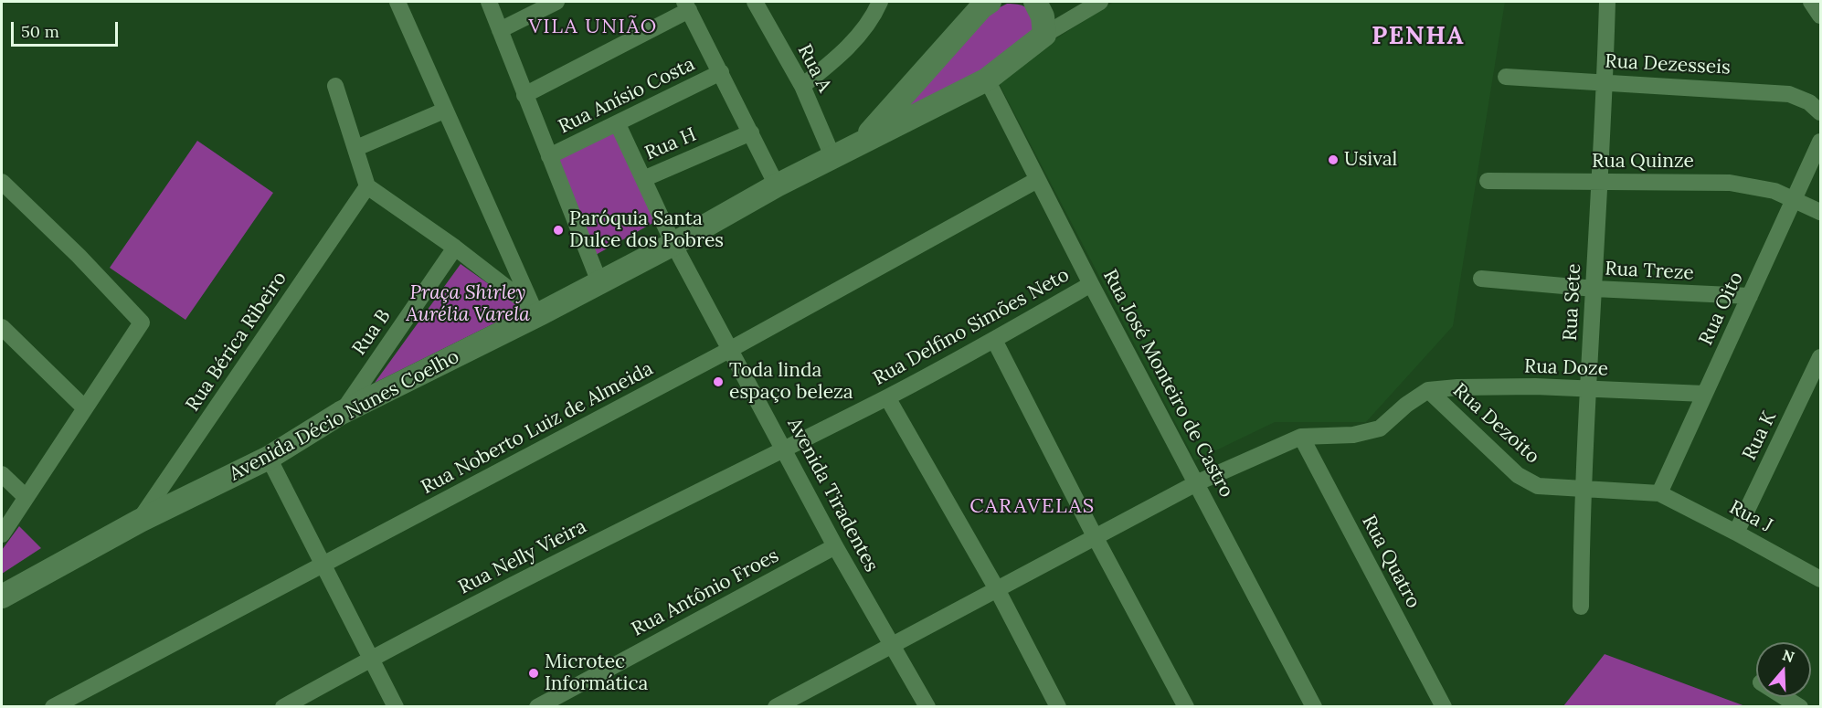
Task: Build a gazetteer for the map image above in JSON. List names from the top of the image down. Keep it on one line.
{"streets":{"street":["Rua Dezesseis","Rua A","Rua Anísio Costa","Rua H","Rua Quinze","Rua Treze","Rua Sete","Rua Oito","Rua Delfino Simões Neto","Rua B","Rua Bérica Ribeiro","Rua Doze","Rua José Monteiro de Castro","Avenida Décio Nunes Coelho","Rua Dezoito","Rua Noberto Luiz de Almeida","Rua K","Avenida Tiradentes","Rua J","Rua Nelly Vieira","Rua Quatro","Rua Antônio Froes"]},"crossings":[["Rua Dezesseis","Rua Sete"],["Rua A","Avenida Décio Nunes Coelho"],["Rua H","Avenida Décio Nunes Coelho"],["Rua H","Avenida Tiradentes"],["Rua Quinze","Rua Sete"],["Rua Quinze","Rua Oito"],["Rua Treze","Rua Sete"],["Rua Treze","Rua Oito"],["Rua Sete","Rua Doze"],["Rua Sete","Rua Dezoito"],["Rua Oito","Rua Doze"],["Rua Oito","Rua J"],["Rua Delfino Simões Neto","Rua José Monteiro de Castro"],["Rua Delfino Simões Neto","Avenida Tiradentes"],["Rua Delfino Simões Neto","Rua Nelly Vieira"],["Rua B","Avenida Décio Nunes Coelho"],["Rua Bérica Ribeiro","Avenida Décio Nunes Coelho"],["Rua Doze","Rua Dezoito"],["Rua José Monteiro de Castro","Avenida Décio Nunes Coelho"],["Rua José Monteiro de Castro","Rua Noberto Luiz de Almeida"],["Avenida Décio Nunes Coelho","Avenida Tiradentes"],["Rua Noberto Luiz de Almeida","Avenida Tiradentes"],["Rua K","Rua J"],["Avenida Tiradentes","Rua Nelly Vieira"],["Avenida Tiradentes","Rua Antônio Froes"]],"districts":["VILA UNIÃO","PENHA","CARAVELAS"],"parks":["Praça Shirley Aurélia Varela"],"places":["Usival","Paróquia Santa Dulce dos Pobres","Toda linda espaço beleza","Microtec Informática"],"scale_bar":"50 m","north":"top"}
